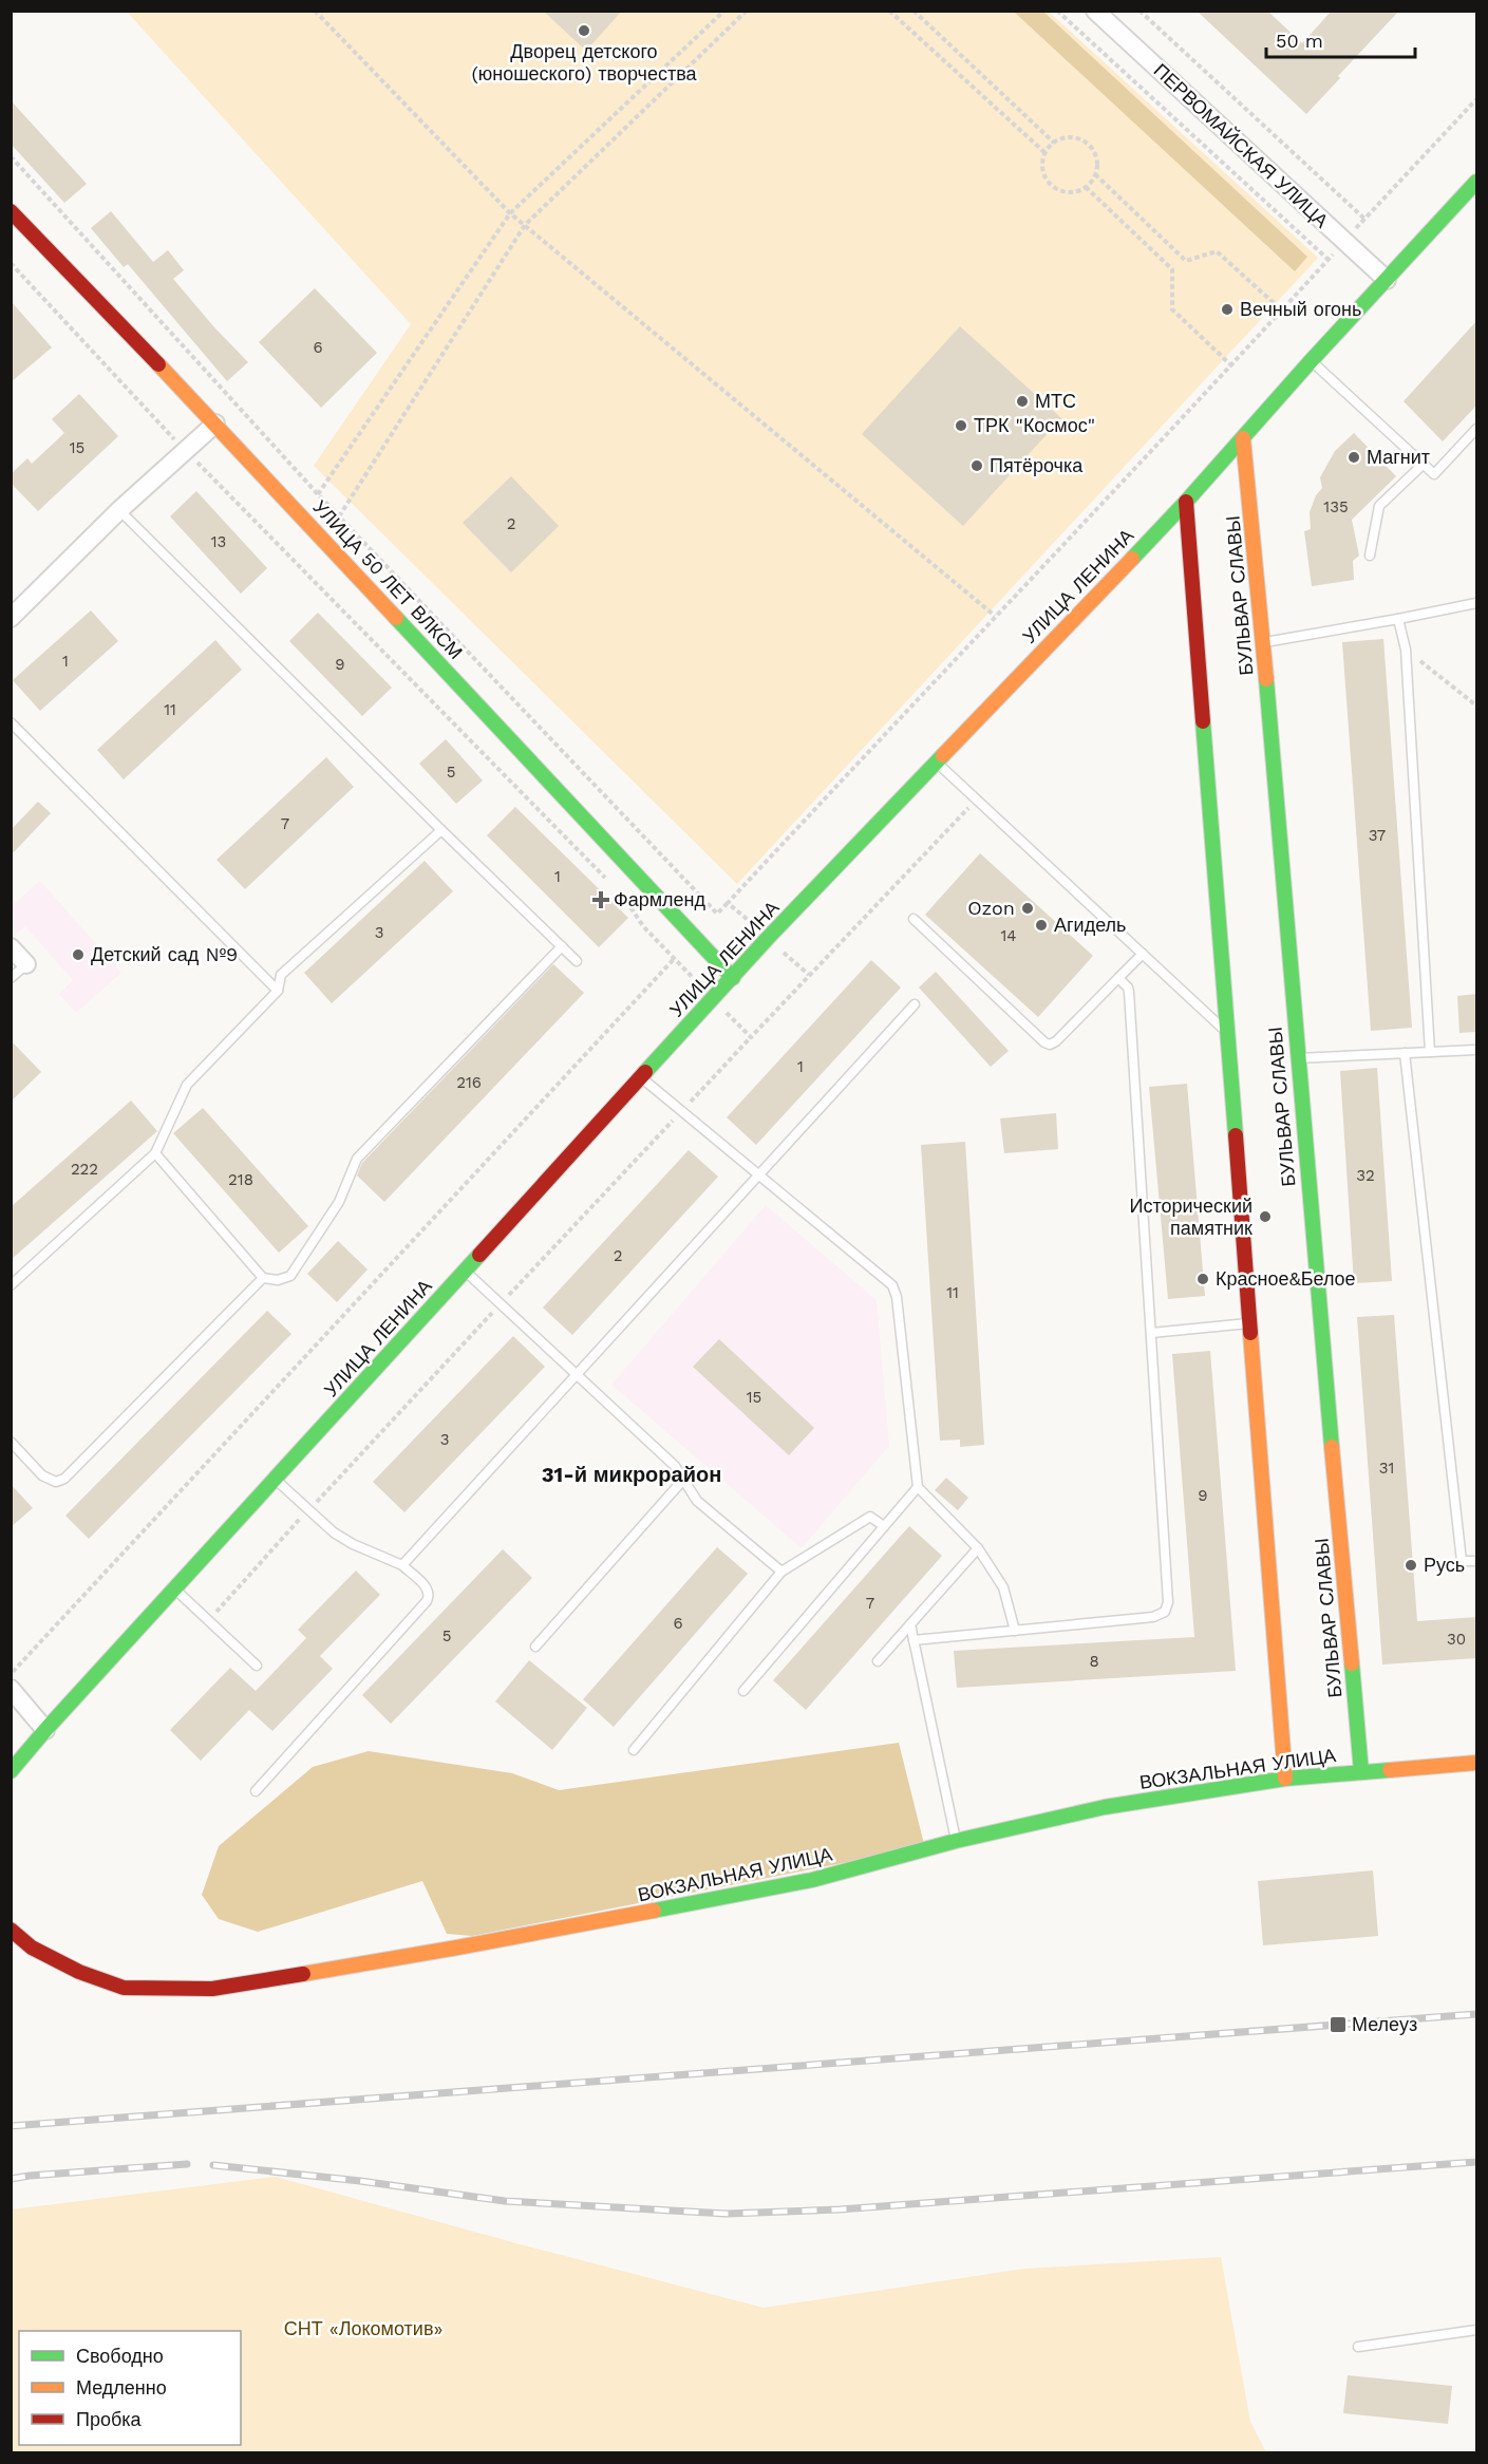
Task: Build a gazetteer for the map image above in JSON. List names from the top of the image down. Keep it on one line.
{"streets":{"street":["ПЕРВОМАЙСКАЯ УЛИЦА","УЛИЦА 50 ЛЕТ ВЛКСМ","УЛИЦА ЛЕНИНА","БУЛЬВАР СЛАВЫ","ВОКЗАЛЬНАЯ УЛИЦА"]},"crossings":[["ПЕРВОМАЙСКАЯ УЛИЦА","УЛИЦА ЛЕНИНА"],["УЛИЦА 50 ЛЕТ ВЛКСМ","УЛИЦА ЛЕНИНА"],["УЛИЦА ЛЕНИНА","БУЛЬВАР СЛАВЫ"],["БУЛЬВАР СЛАВЫ","ВОКЗАЛЬНАЯ УЛИЦА"]],"districts":["31-й микрорайон"],"parks":["СНТ «Локомотив»"],"places":{"other":["Дворец детского (юношеского) творчества","Вечный огонь","МТС","ТРК \"Космос\"","Магнит","Пятёрочка","Ozon","Агидель","Детский сад №9","Исторический памятник","Красное&Белое","Русь"],"health":["Фармленд"],"transit":["Мелеуз"]},"house_numbers":["6","15","135","2","13","1","9","11","5","7","37","1","3","14","1","216","222","32","218","2","11","15","3","31","9","7","6","5","30","8"],"legend":["Свободно","Медленно","Пробка"],"scale_bar":"50 m"}
